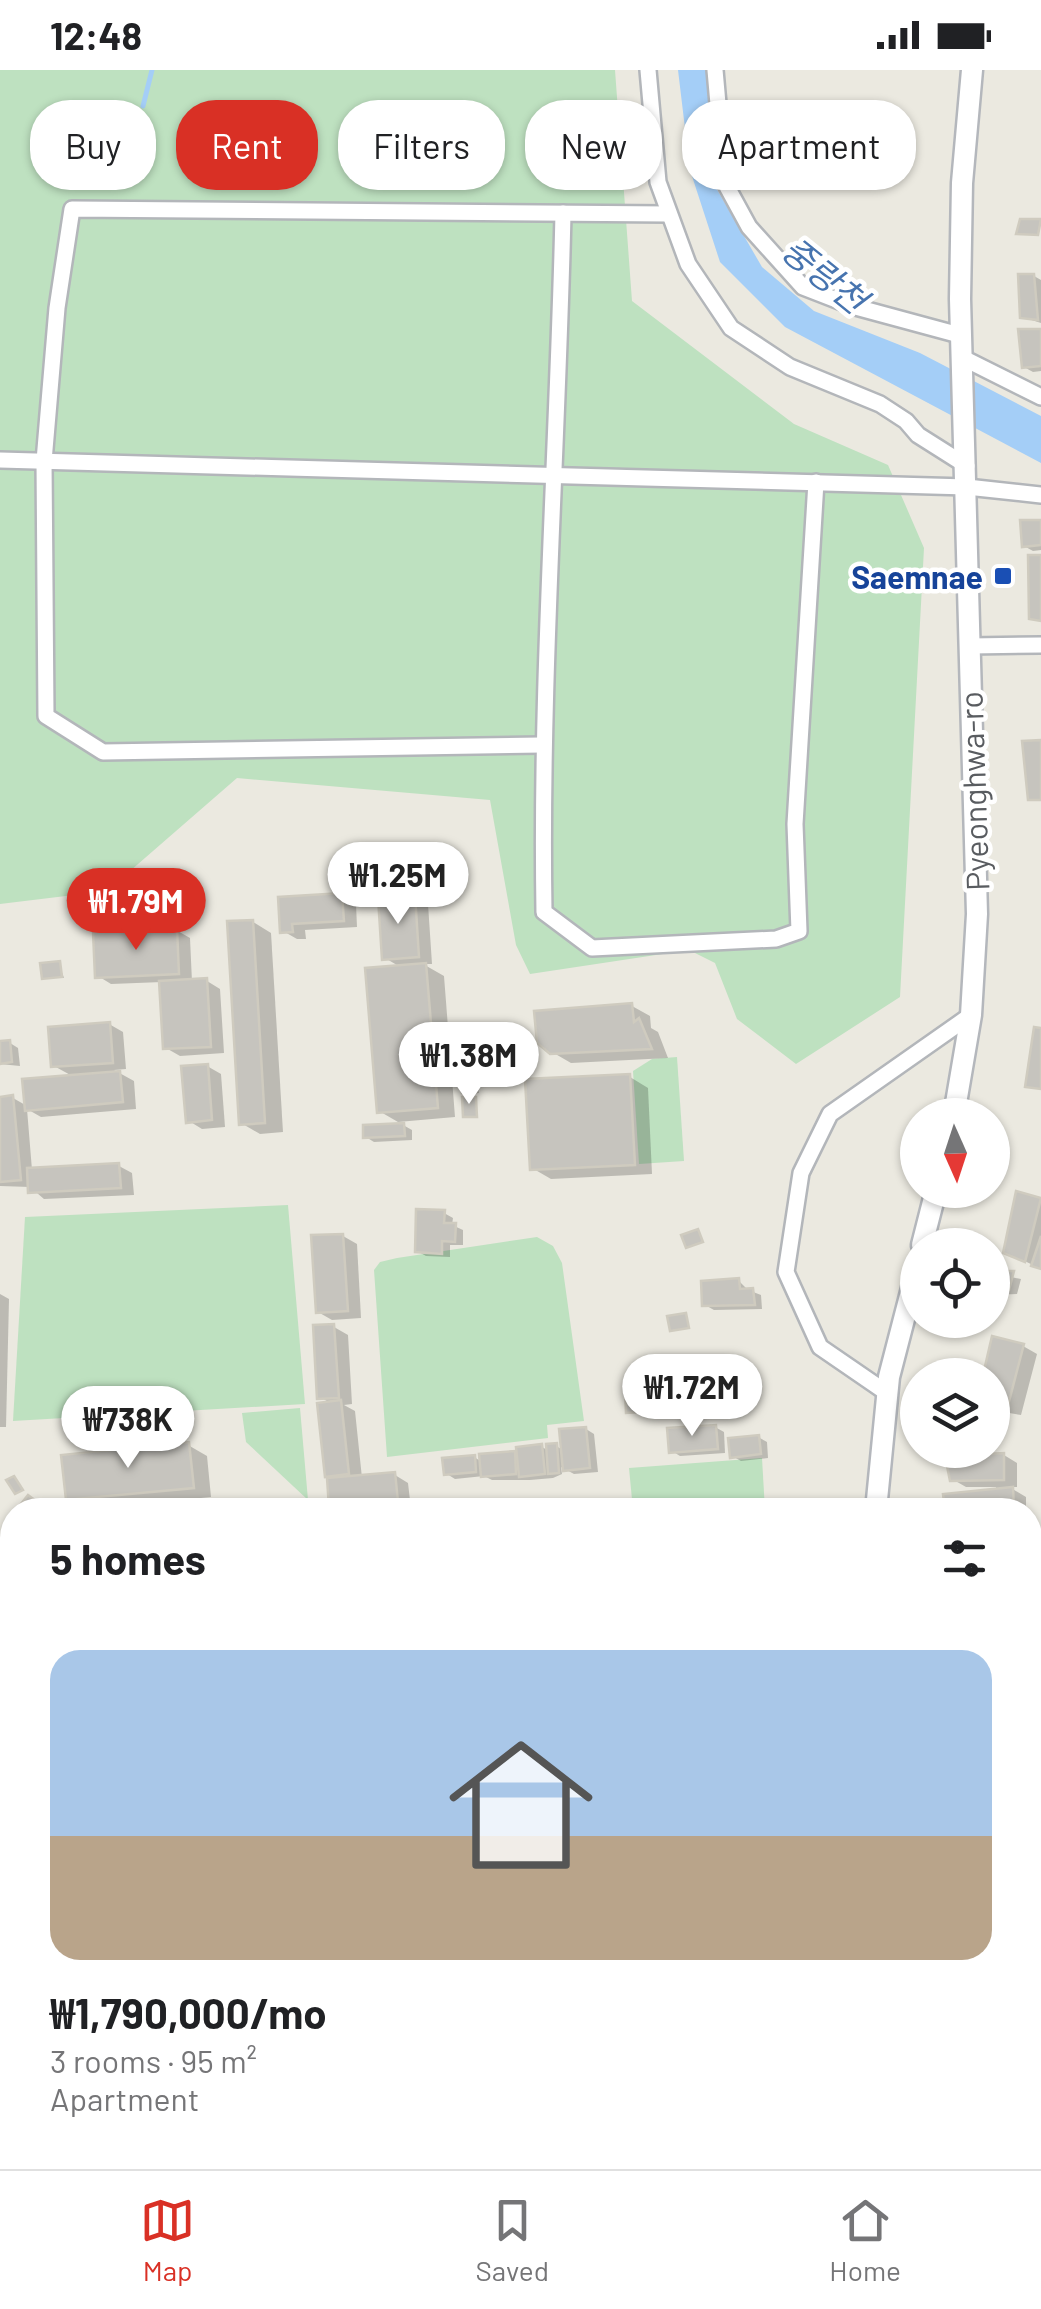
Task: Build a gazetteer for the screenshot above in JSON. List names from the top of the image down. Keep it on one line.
{"streets":{"main road":["Pyeonghwa-ro"]},"water":["중랑천"],"places":{"transit":["Saemnae"]},"north":"bottom","page":{"status":"12:48","chip":["Buy","Rent","Filters","New","Apartment"],"price":["₩1.25M","₩1.79M","₩1.38M","₩1.72M","₩738K"],"heading":"5 homes","list":[{"name":"₩1,790,000/mo","note":"3 rooms · 95 m² · Apartment"}],"tabs":["Map","Saved","Home"]}}
